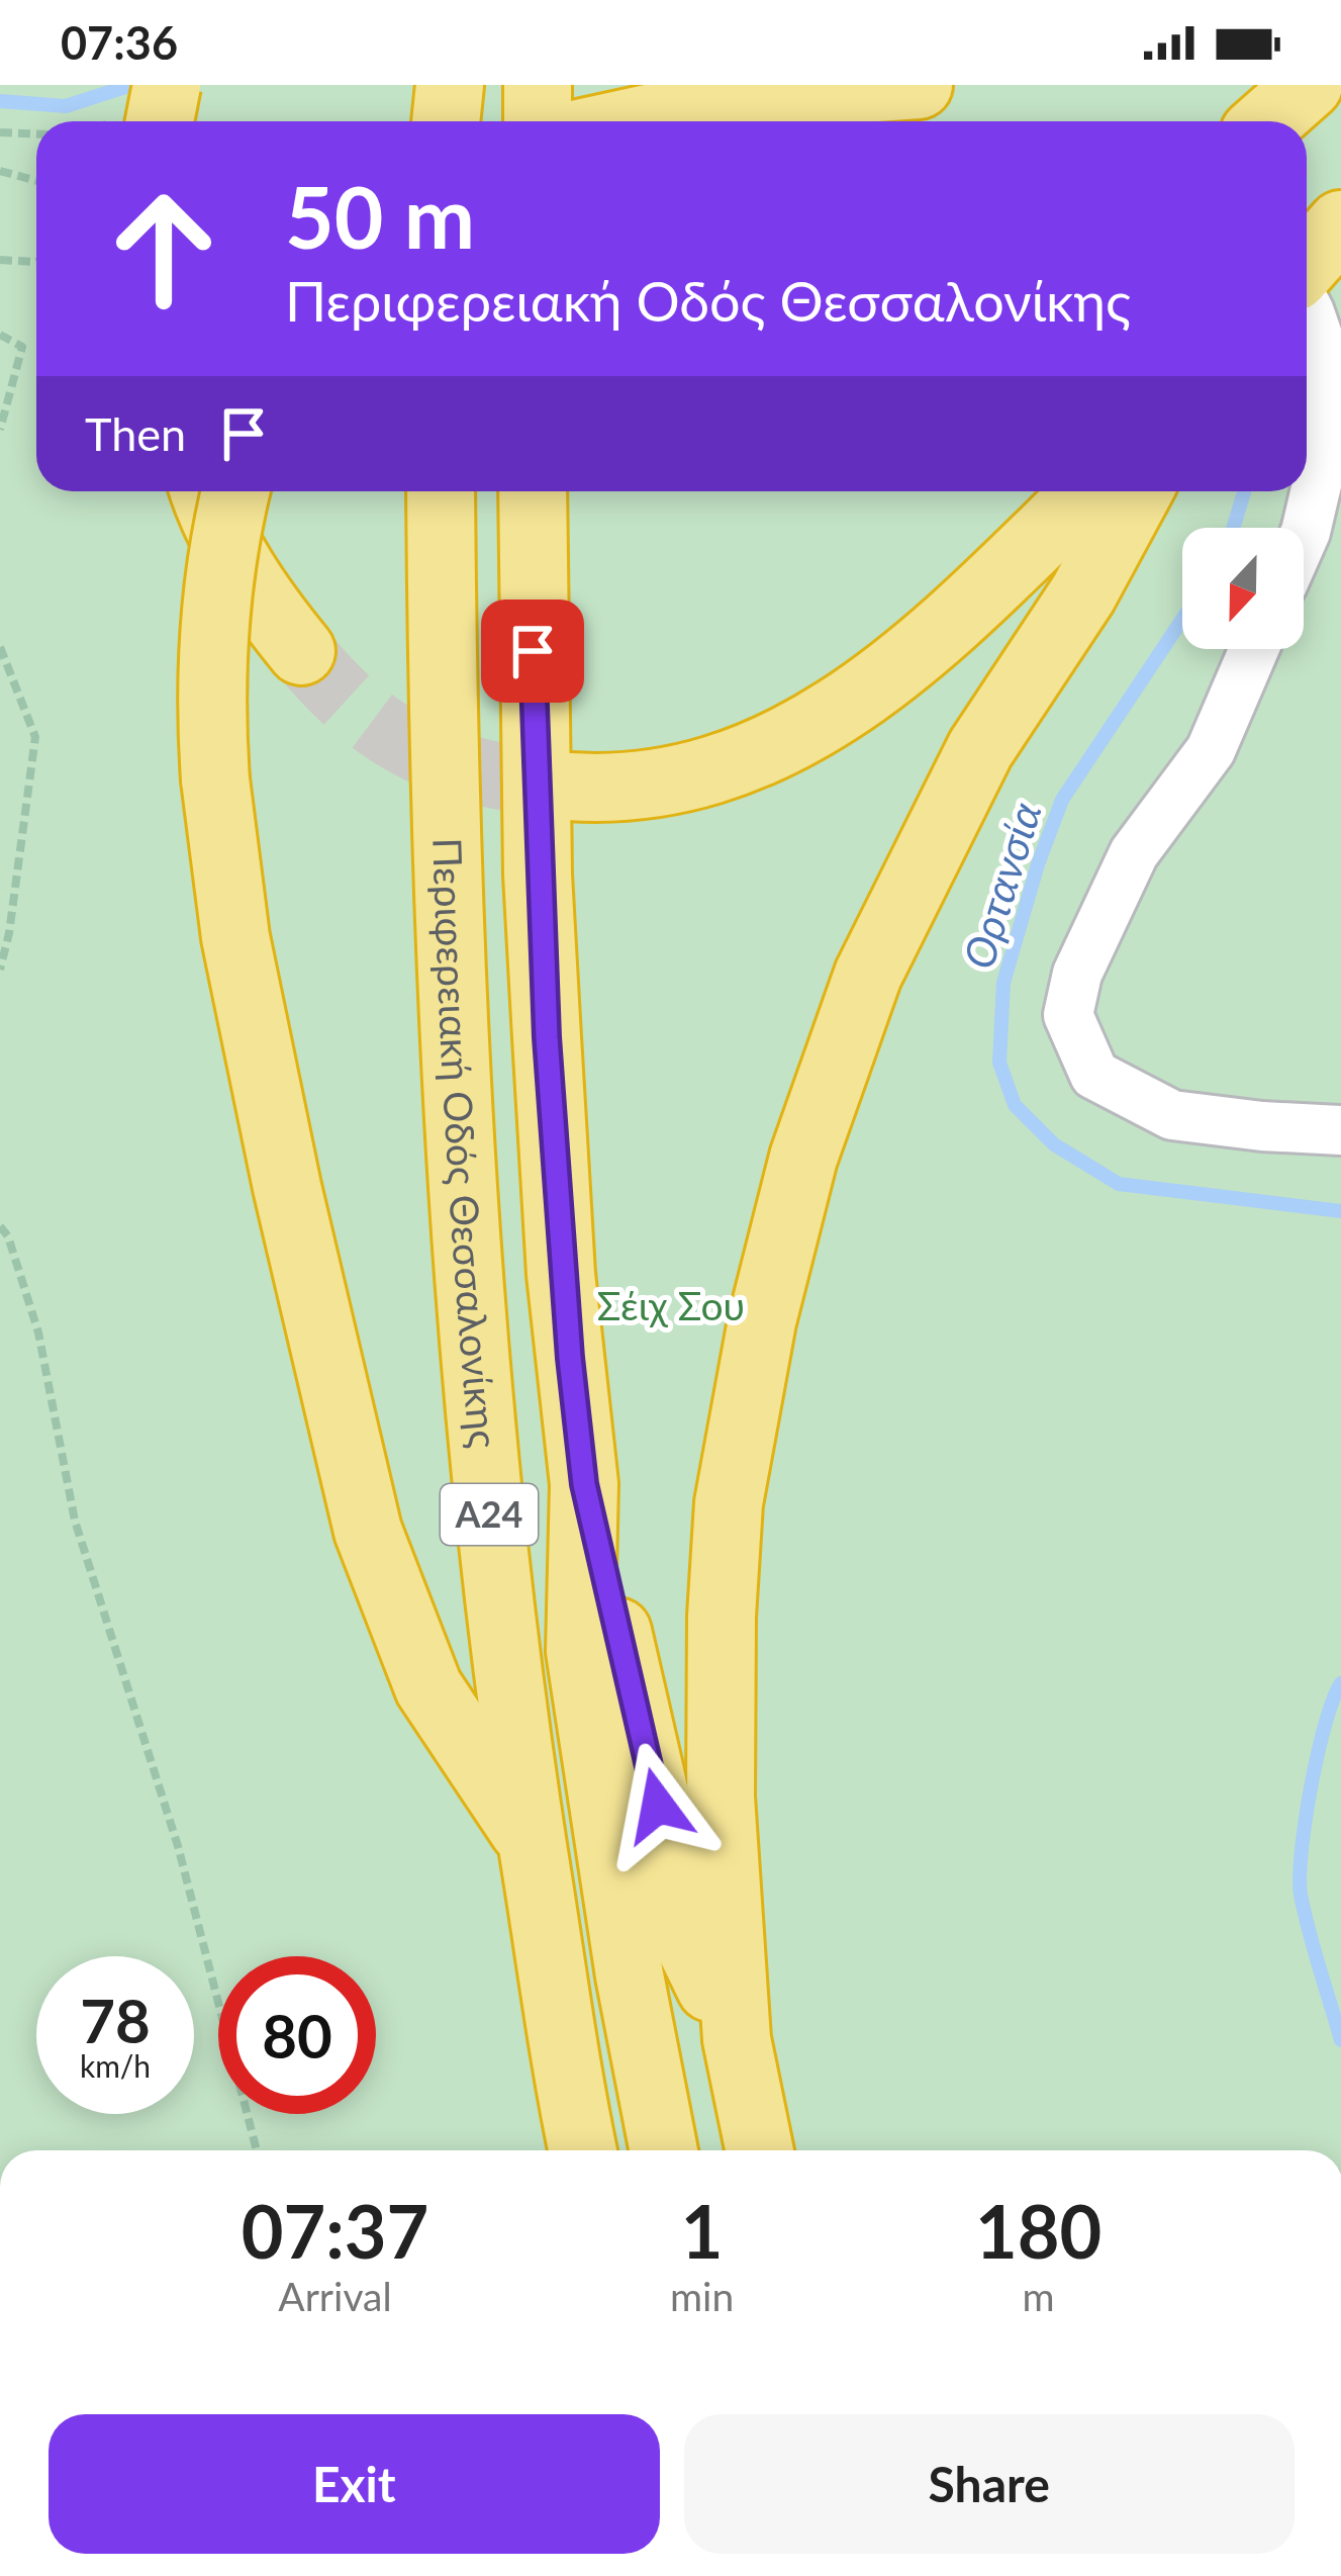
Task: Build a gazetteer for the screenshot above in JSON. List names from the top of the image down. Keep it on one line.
{"streets":{"highway":["Περιφερειακή Οδός Θεσσαλονίκης","Α24"]},"water":["Ορτανσία"],"parks":["Σέιχ Σου"],"north":"bottom","page":{"status":"07:36","turn":["50 m","Περιφερειακή Οδός Θεσσαλονίκης"],"then":"Then","speed":"78 km/h","limit":"80","eta":["07:37","Arrival","1","min","180","m"],"buttons":["Exit","Share"]}}
